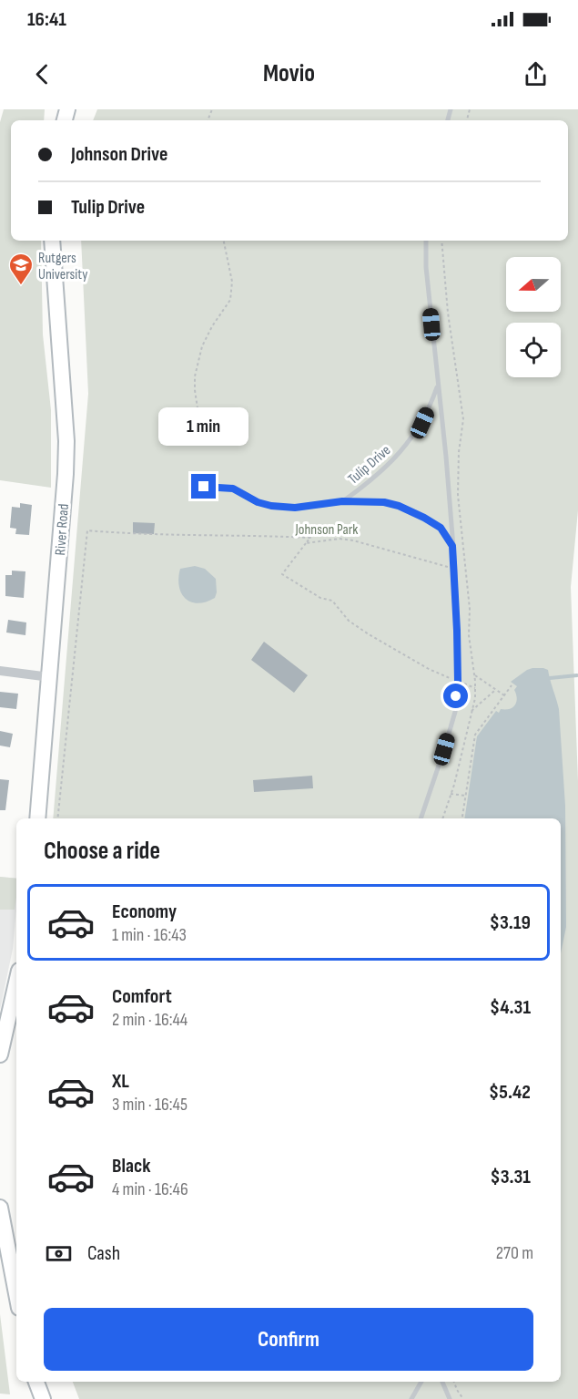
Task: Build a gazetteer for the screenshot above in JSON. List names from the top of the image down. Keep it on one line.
{"streets":{"street":["River Road"],"lane":["Tulip Drive"]},"parks":["Johnson Park"],"places":{"school or university":["Rutgers University"]},"north":"left","page":{"status":"16:41","header":"Movio","banner":["Johnson Drive","Tulip Drive"],"bubble":"1 min","heading":"Choose a ride","list":[{"name":"Economy","note":"1 min · 16:43","value":"$3.19"},{"name":"Comfort","note":"2 min · 16:44","value":"$4.31"},{"name":"XL","note":"3 min · 16:45","value":"$5.42"},{"name":"Black","note":"4 min · 16:46","value":"$3.31"}],"pay":["Cash","270 m"],"buttons":"Confirm"}}
